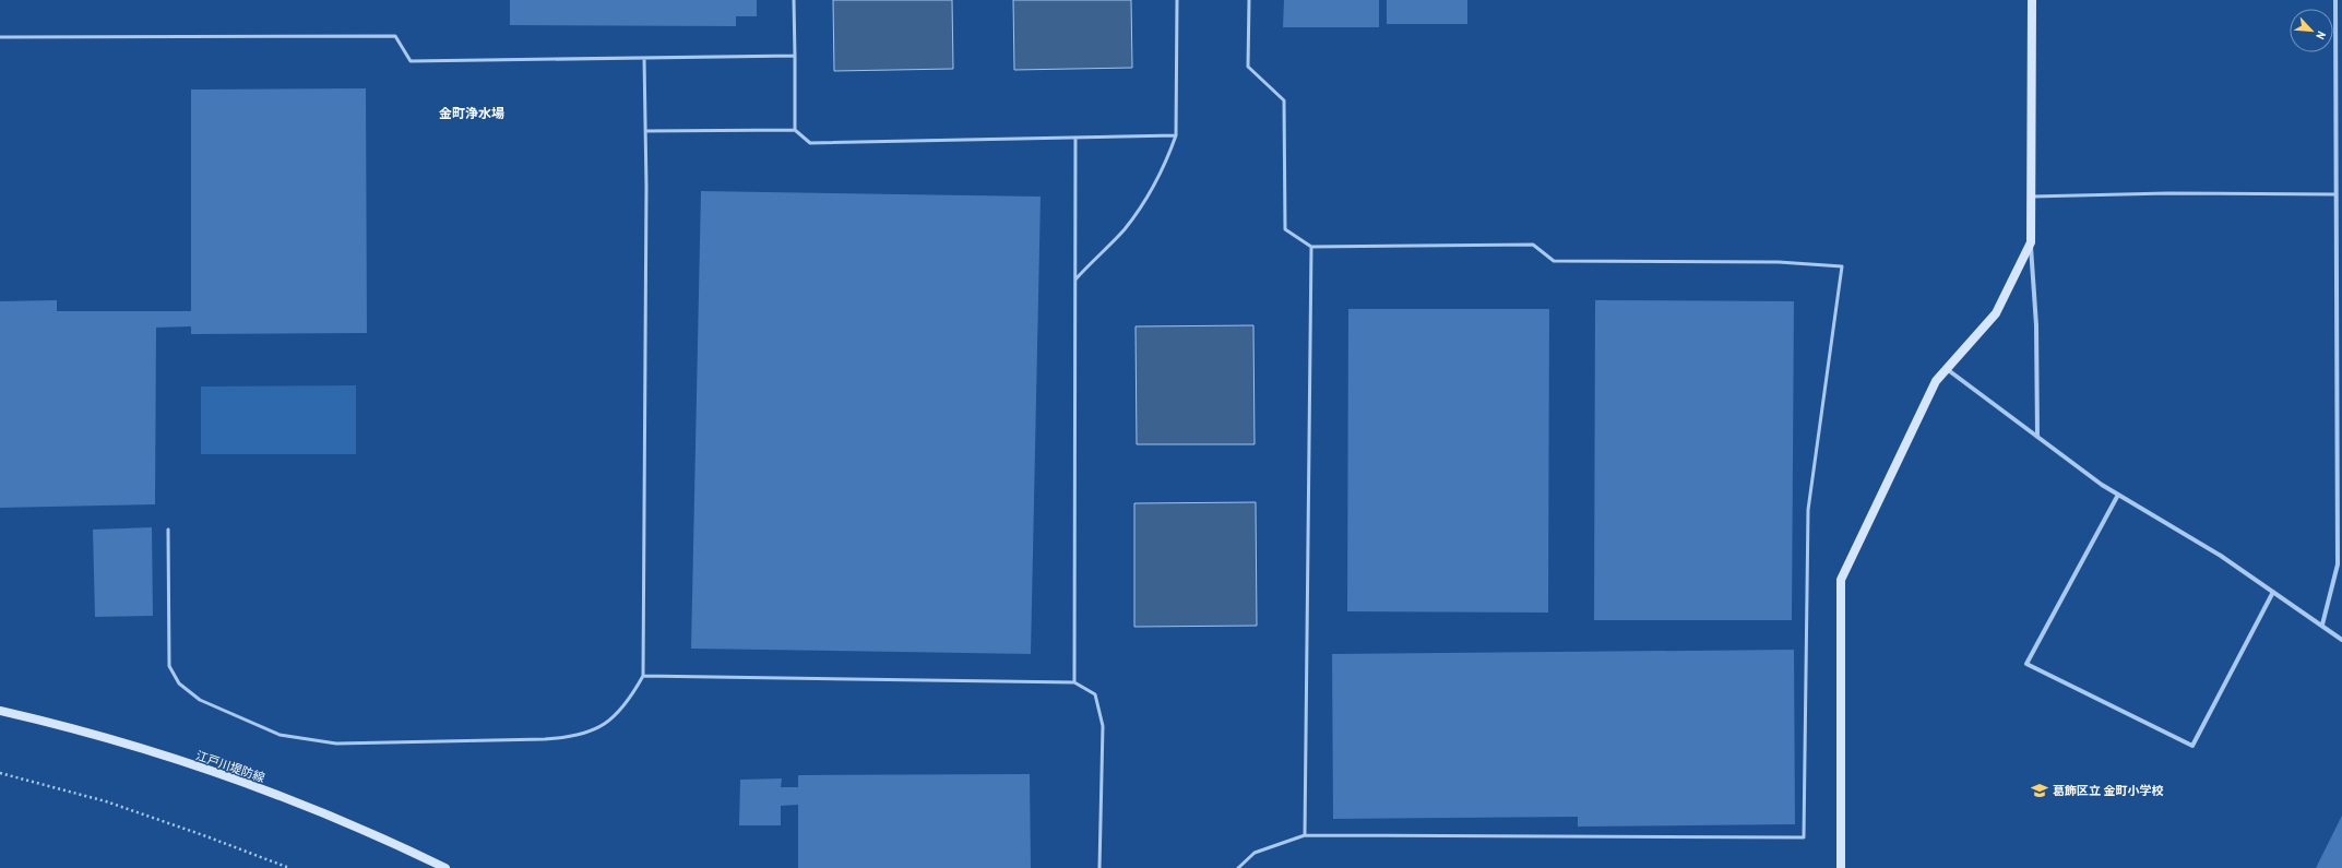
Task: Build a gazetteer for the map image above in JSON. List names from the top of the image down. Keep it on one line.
{"streets":{"street":["江戸川堤防線"]},"districts":["金町浄水場"],"places":{"school or university":["葛飾区立 金町小学校"]},"north":"bottom right"}
